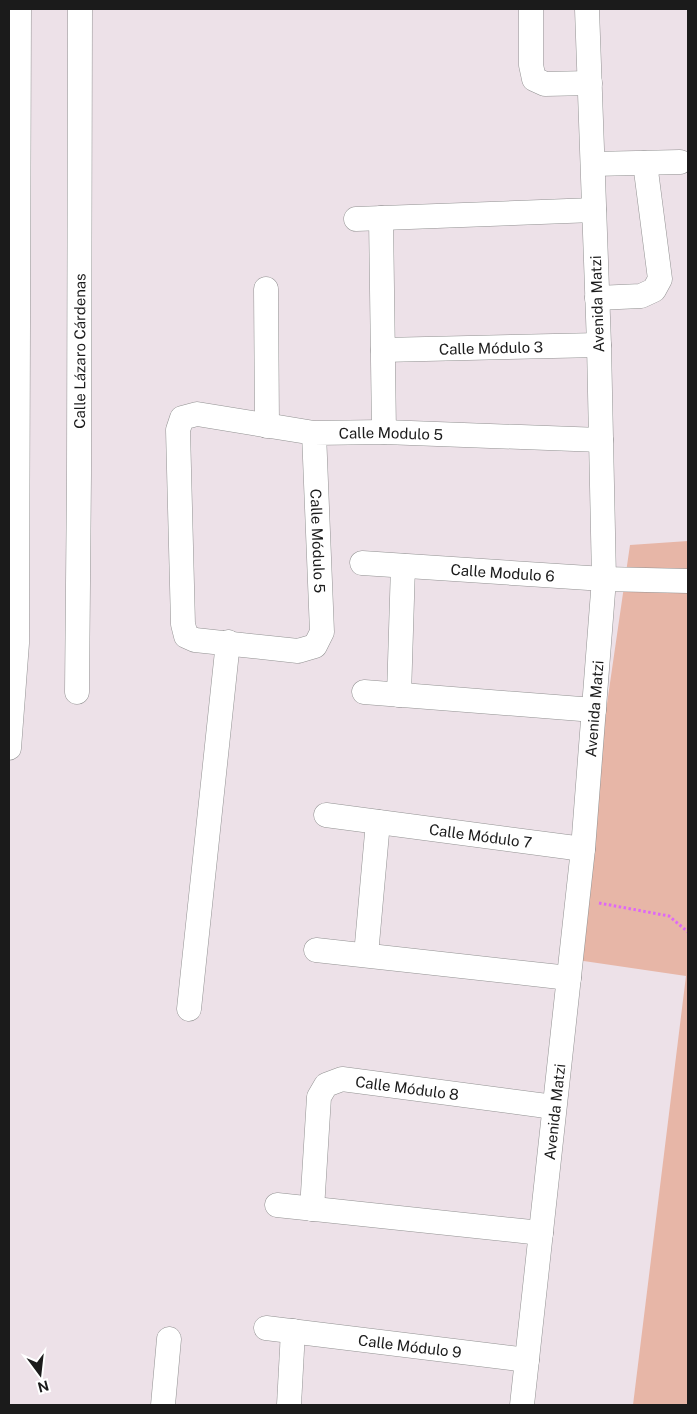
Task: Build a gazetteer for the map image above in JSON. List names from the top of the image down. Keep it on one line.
{"streets":{"street":["Avenida Matzi","Calle Módulo 3","Calle Lázaro Cárdenas","Calle Modulo 5","Calle Módulo 5","Calle Modulo 6","Calle Módulo 7","Calle Módulo 8","Calle Módulo 9"]},"crossings":[["Avenida Matzi","Calle Módulo 3"],["Avenida Matzi","Calle Modulo 5"],["Avenida Matzi","Calle Modulo 6"],["Avenida Matzi","Calle Módulo 7"],["Avenida Matzi","Calle Módulo 8"],["Avenida Matzi","Calle Módulo 9"],["Calle Modulo 5","Calle Módulo 5"]],"north":"bottom"}
